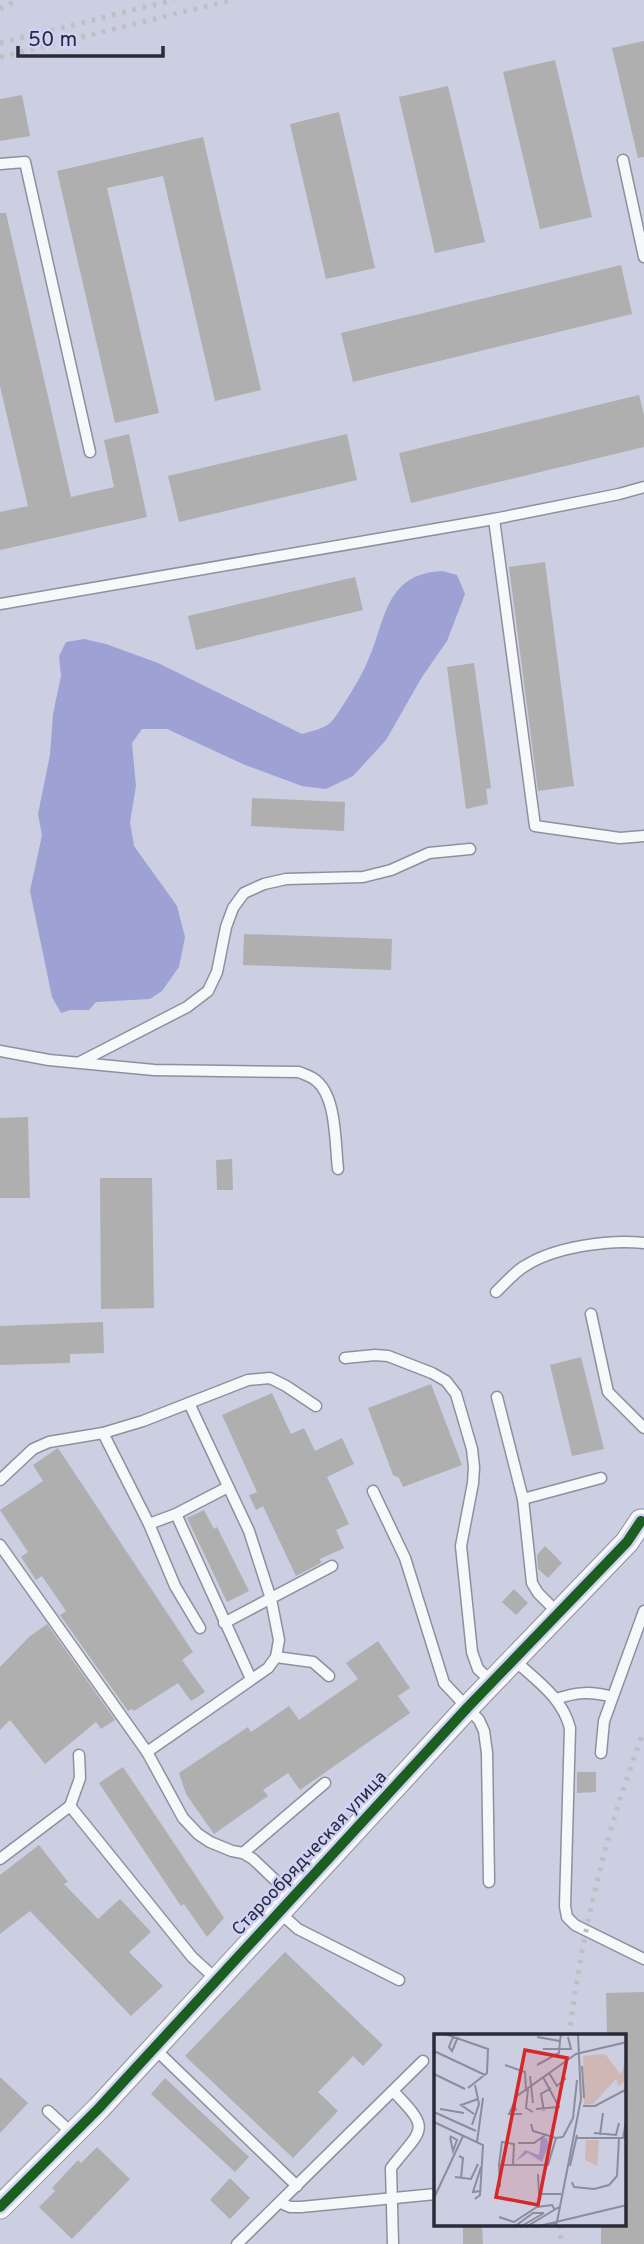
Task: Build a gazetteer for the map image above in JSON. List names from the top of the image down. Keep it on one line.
{"streets":{"street":["Старообрядческая улица"]},"scale_bar":"50 m"}
